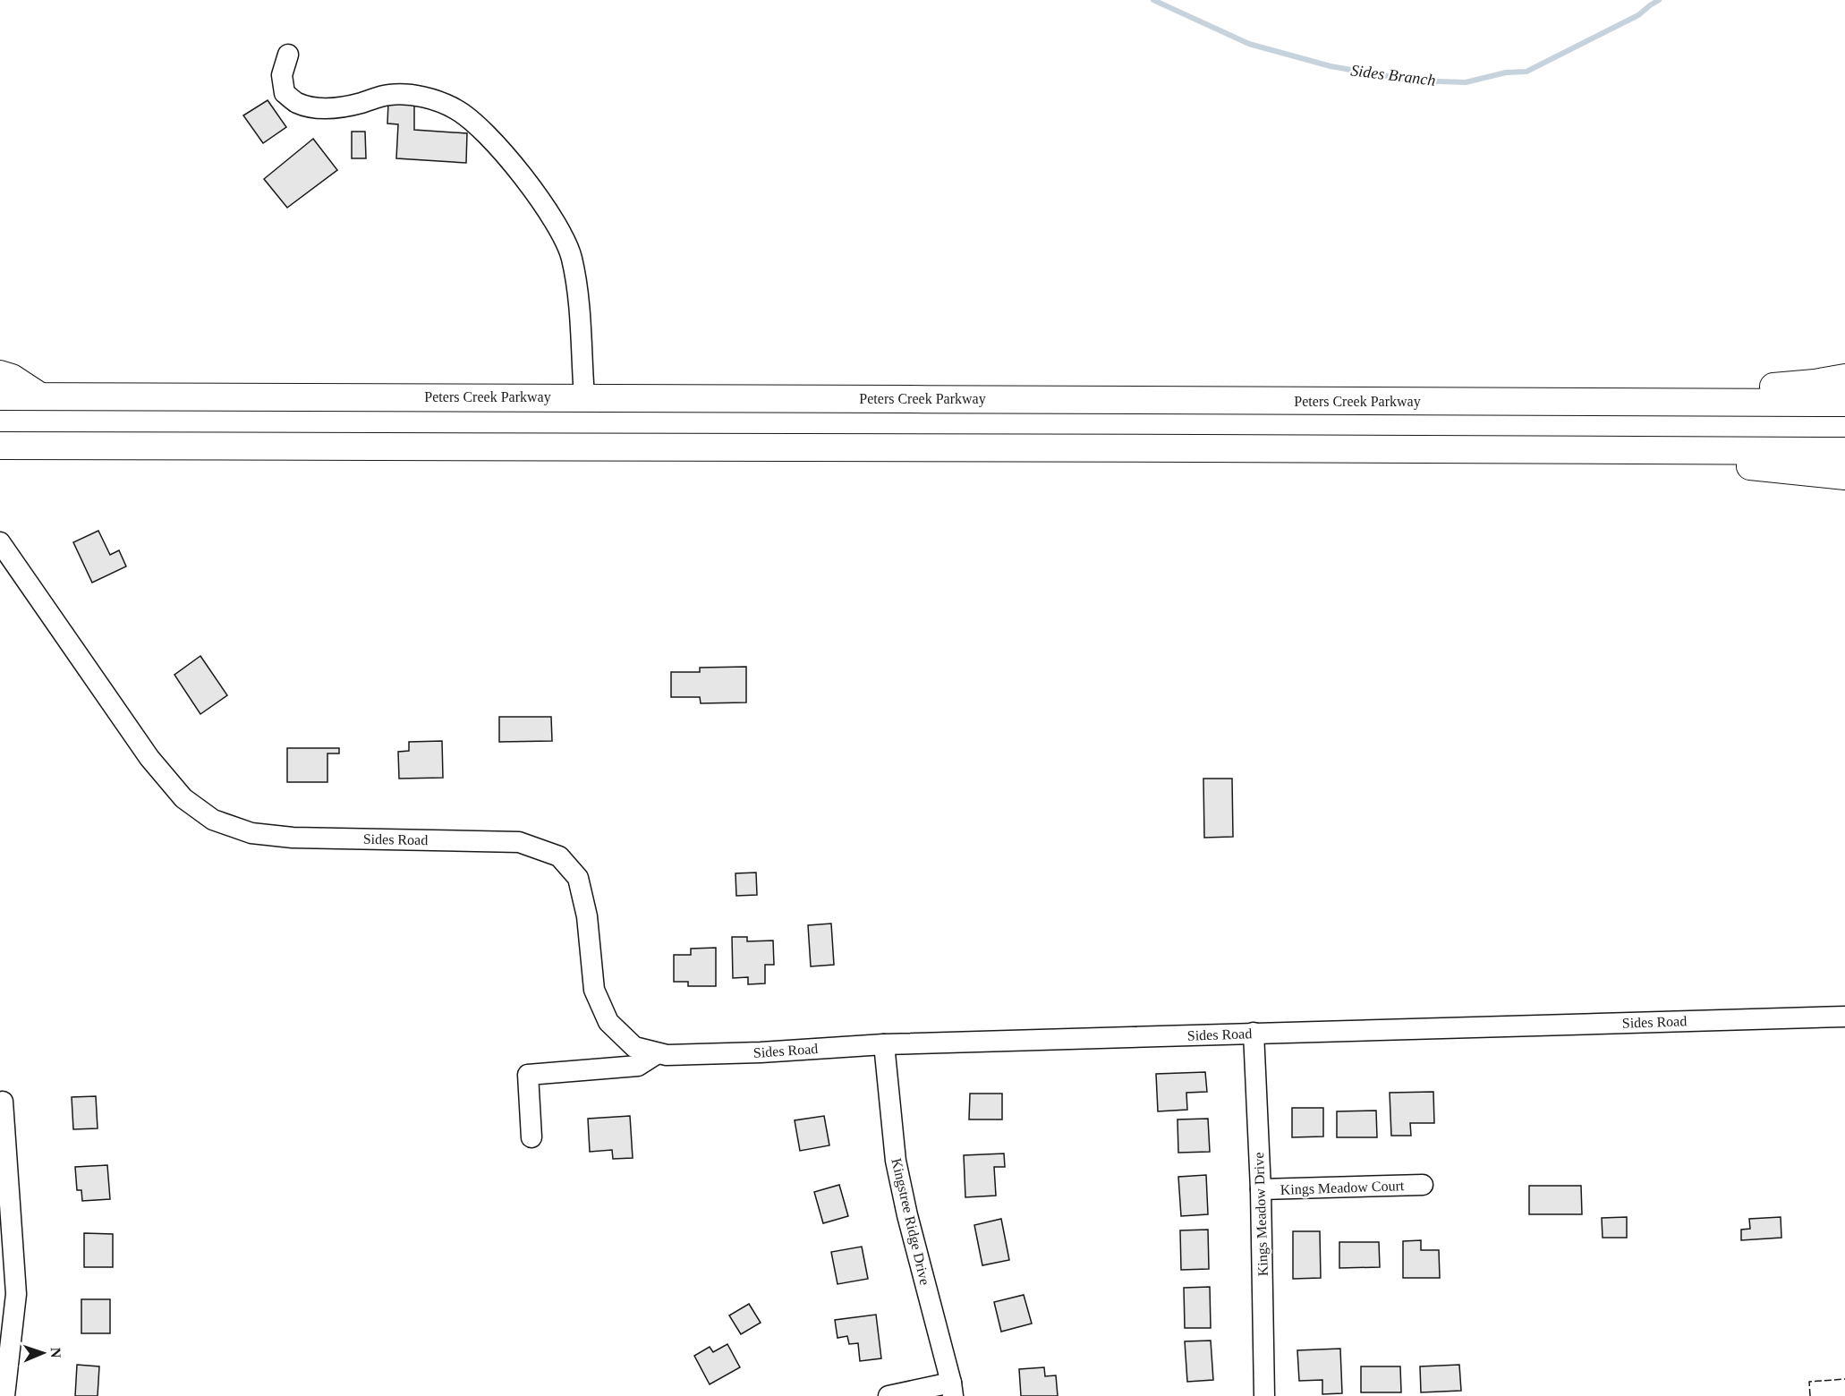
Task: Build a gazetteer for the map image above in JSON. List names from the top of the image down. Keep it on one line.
{"streets":{"main road":["Peters Creek Parkway"],"street":["Sides Road","Kings Meadow Court","Kings Meadow Drive","Kingstree Ridge Drive"]},"crossings":[["Sides Road","Kings Meadow Drive"],["Sides Road","Kingstree Ridge Drive"],["Kings Meadow Court","Kings Meadow Drive"]],"water":["Sides Branch"],"north":"right"}
